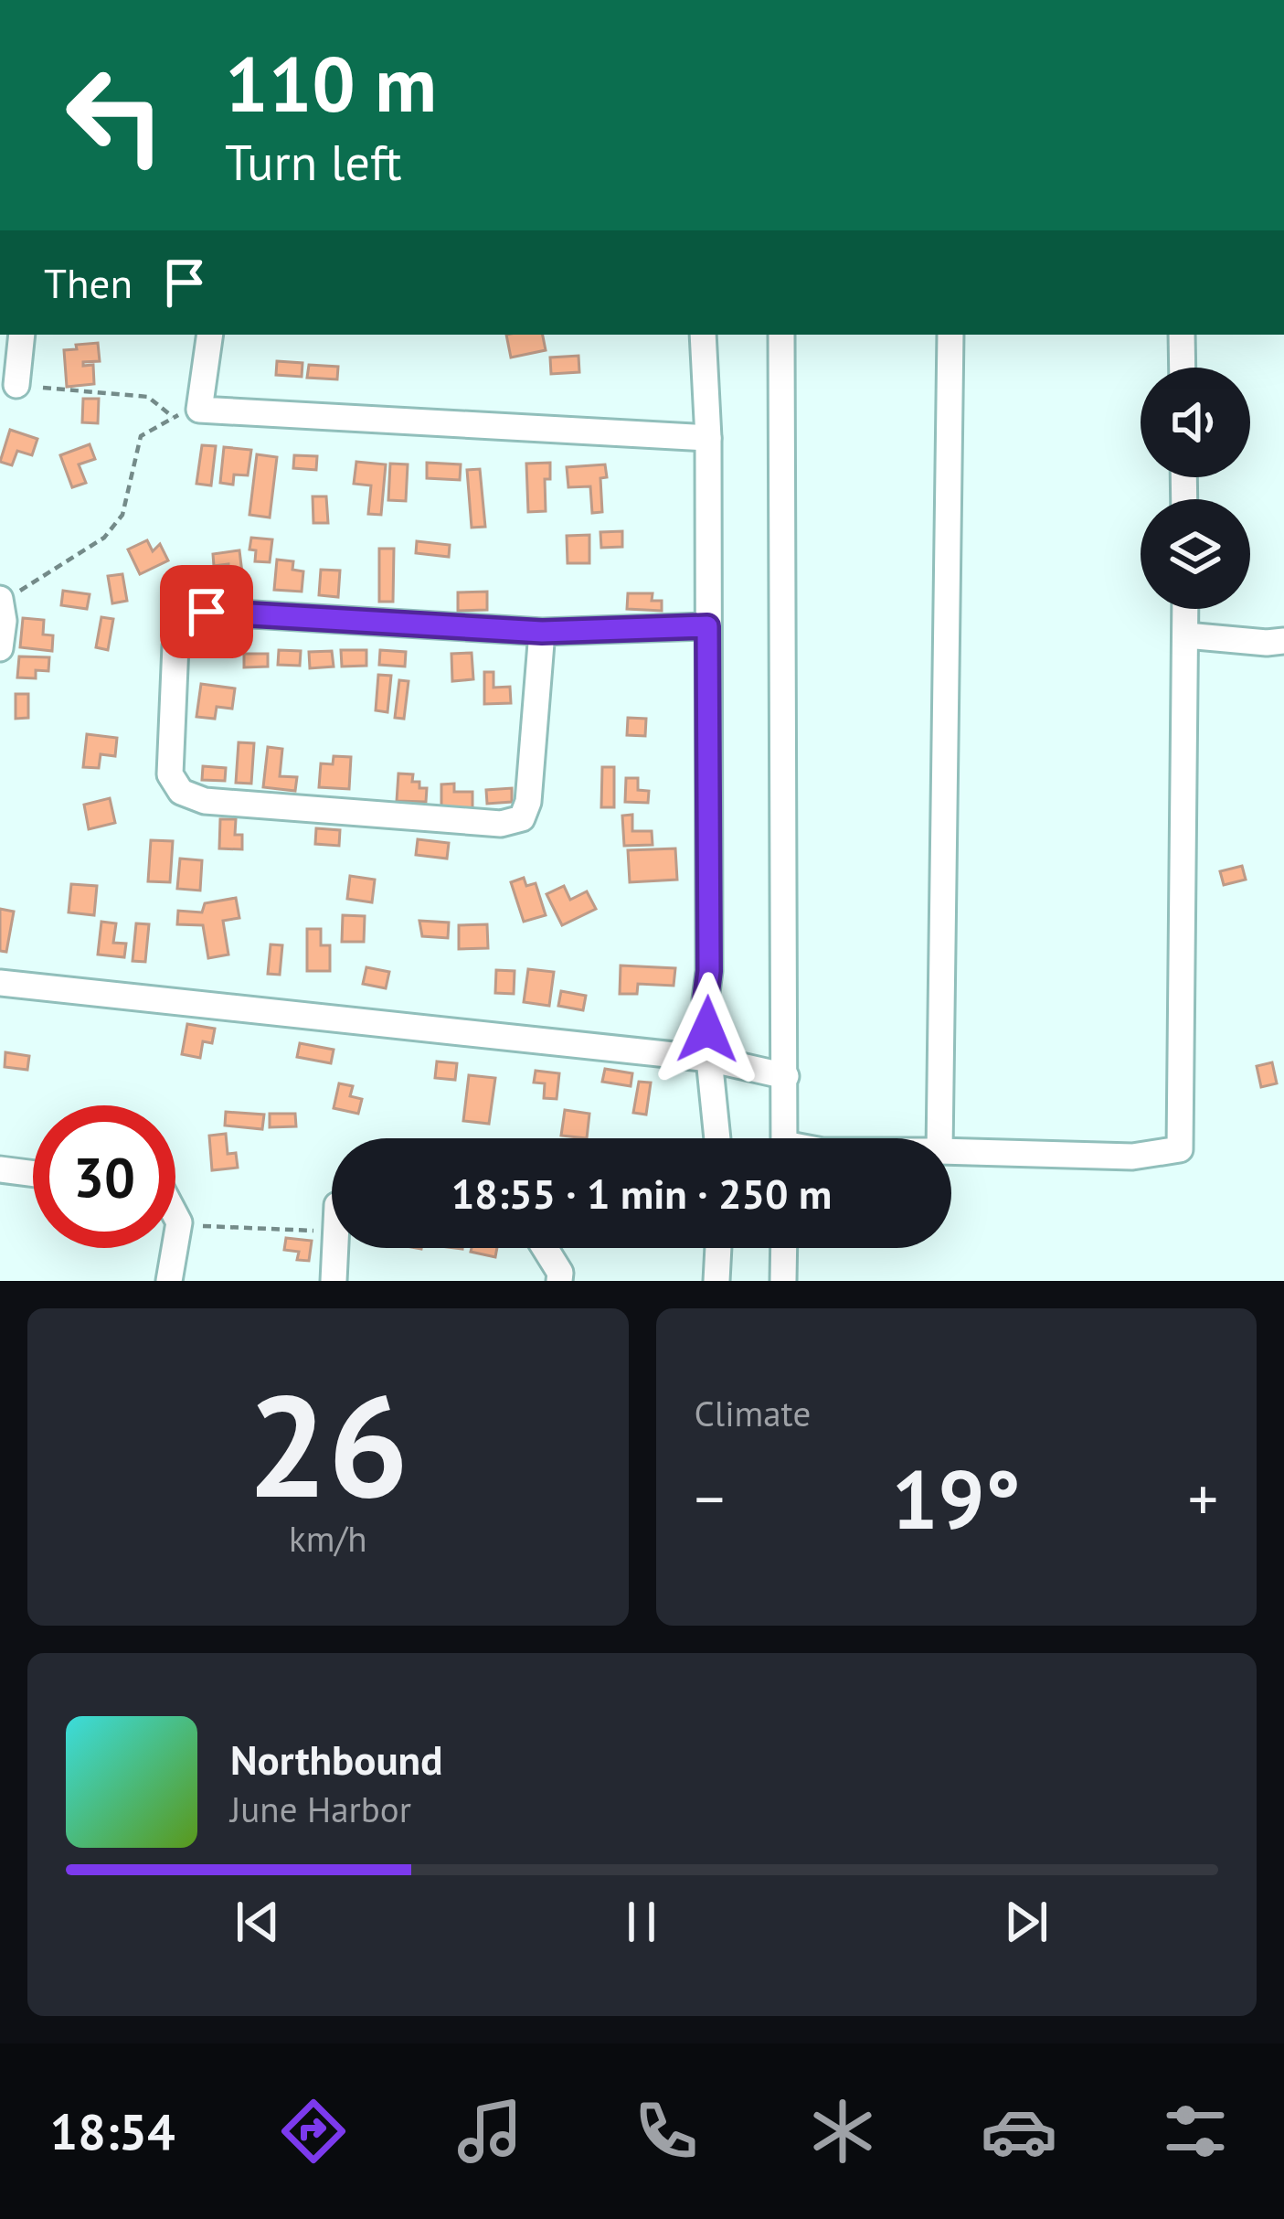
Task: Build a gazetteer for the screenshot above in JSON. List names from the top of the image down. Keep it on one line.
{"page":{"turn":["110 m","Turn left"],"then":"Then","limit":"30","trip":"18:55 · 1 min · 250 m","tile":[["26","km/h"],"Climate"],"heat":["−","19°","+"],"song":["Northbound","June Harbor"],"tabs":"18:54"}}
